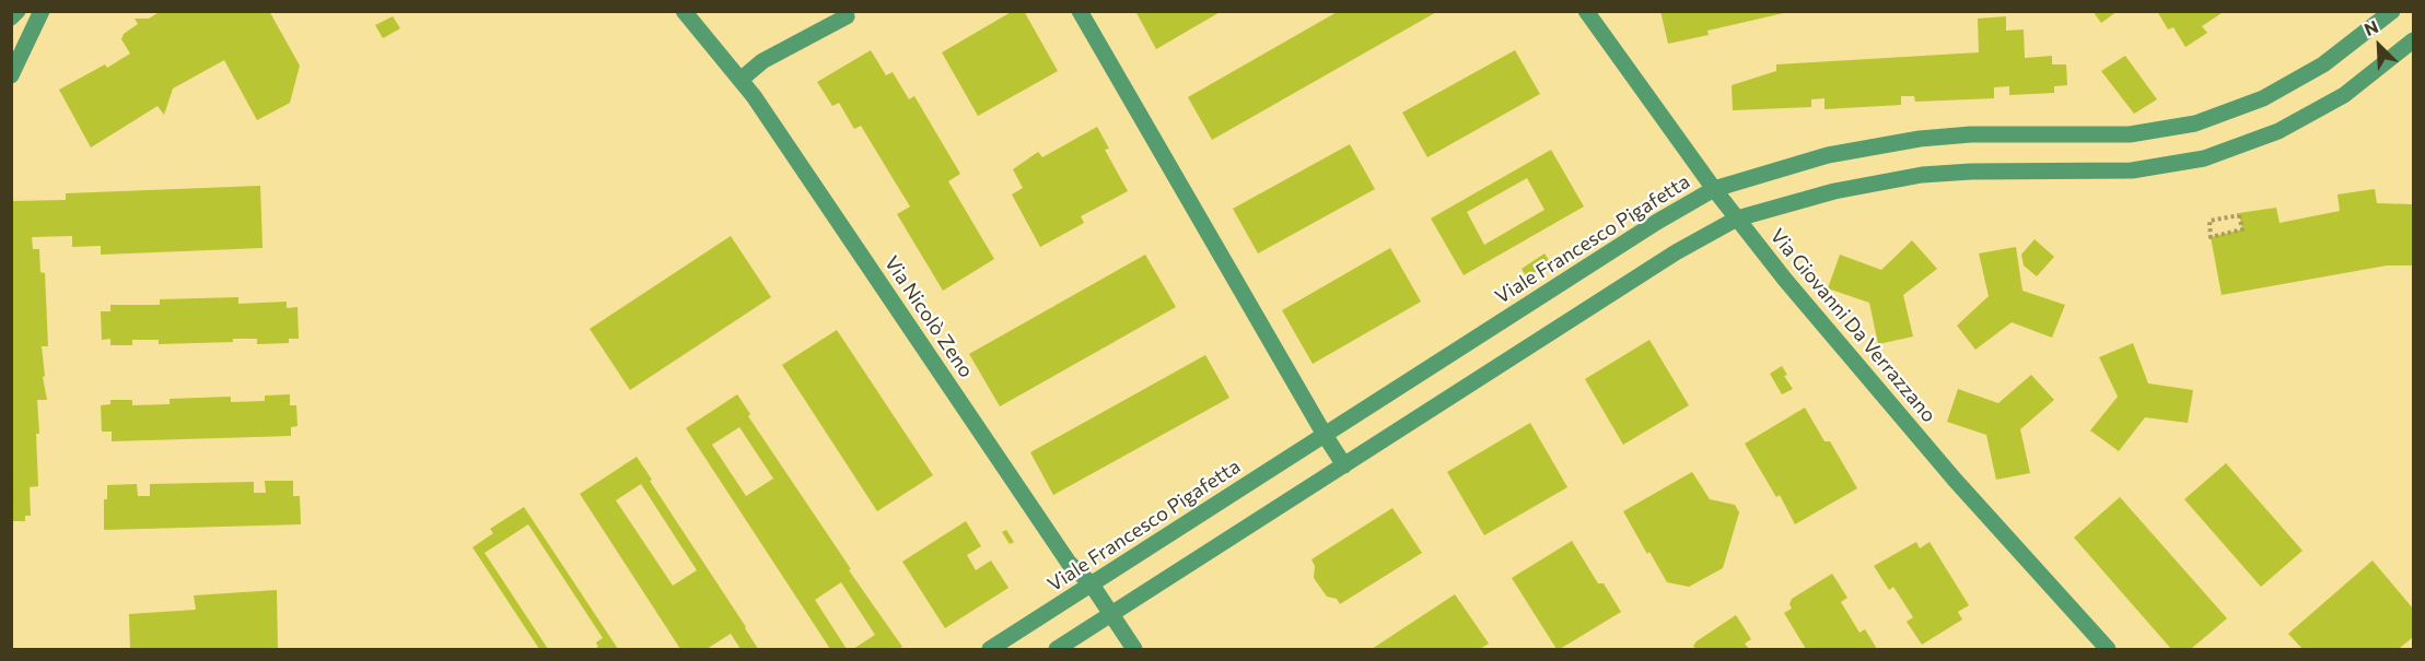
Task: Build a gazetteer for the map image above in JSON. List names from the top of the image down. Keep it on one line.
{"streets":{"street":["Viale Francesco Pigafetta","Via Nicolò Zeno","Via Giovanni Da Verrazzano"]},"crossings":[["Viale Francesco Pigafetta","Via Nicolò Zeno"],["Viale Francesco Pigafetta","Via Giovanni Da Verrazzano"]],"north":"top left"}
